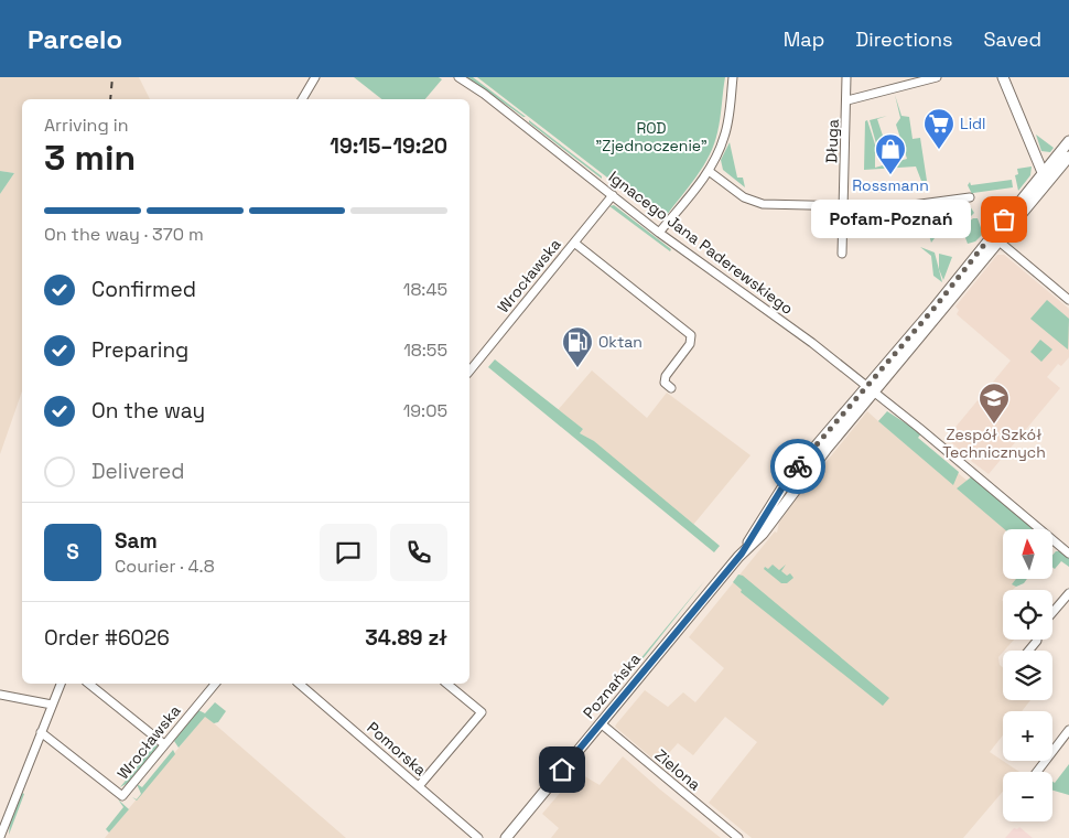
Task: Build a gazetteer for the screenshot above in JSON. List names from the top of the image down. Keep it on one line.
{"streets":{"main road":["Poznańska"],"street":["Długa","Ignacego Jana Paderewskiego","Wrocławska","Pomorska","Zielona"]},"crossings":[["Ignacego Jana Paderewskiego","Wrocławska"],["Poznańska","Zielona"]],"parks":["ROD \"Zjednoczenie\""],"places":{"supermarket":["Lidl"],"shop":["Rossmann"],"other":["Pofam-Poznań"],"fuel station":["Oktan"],"school or university":["Zespół Szkół Technicznych"]},"north":"top","page":{"header":"Parcelo","nav":["Map","Directions","Saved"],"heading":["3 min","Arriving in","19:15–19:20"],"panel":["Sam","Courier · 4.8","Order #6026","34.89 zł"],"bar":"On the way · 370 m","bubble":"Pofam-Poznań","list":[["Confirmed","18:45"],["Preparing","18:55"],["On the way","19:05"],"Delivered"],"round":"S","map_buttons":["+","−"]}}
